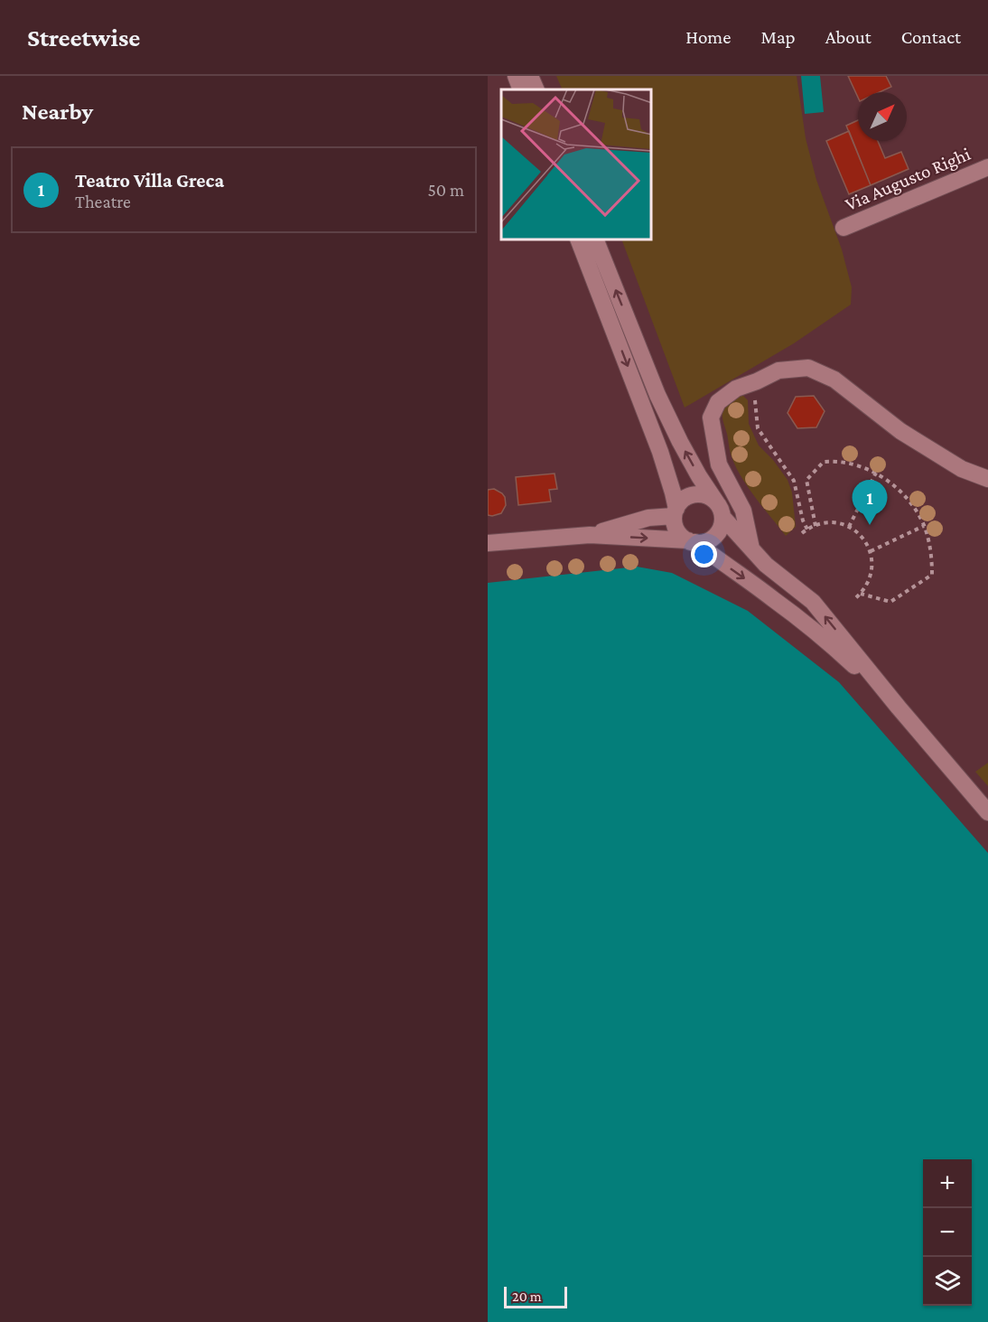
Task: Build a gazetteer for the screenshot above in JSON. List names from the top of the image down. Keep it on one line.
{"streets":{"street":["Via Augusto Righi"]},"scale_bar":"20 m","north":"top right","page":{"header":"Streetwise","nav":["Home","Map","About","Contact"],"heading":"Nearby","list":[{"mark":"1","name":"Teatro Villa Greca","note":"Theatre","value":"50 m"}],"pins":"1","map_buttons":["+","−"],"scale":"20 m"}}
